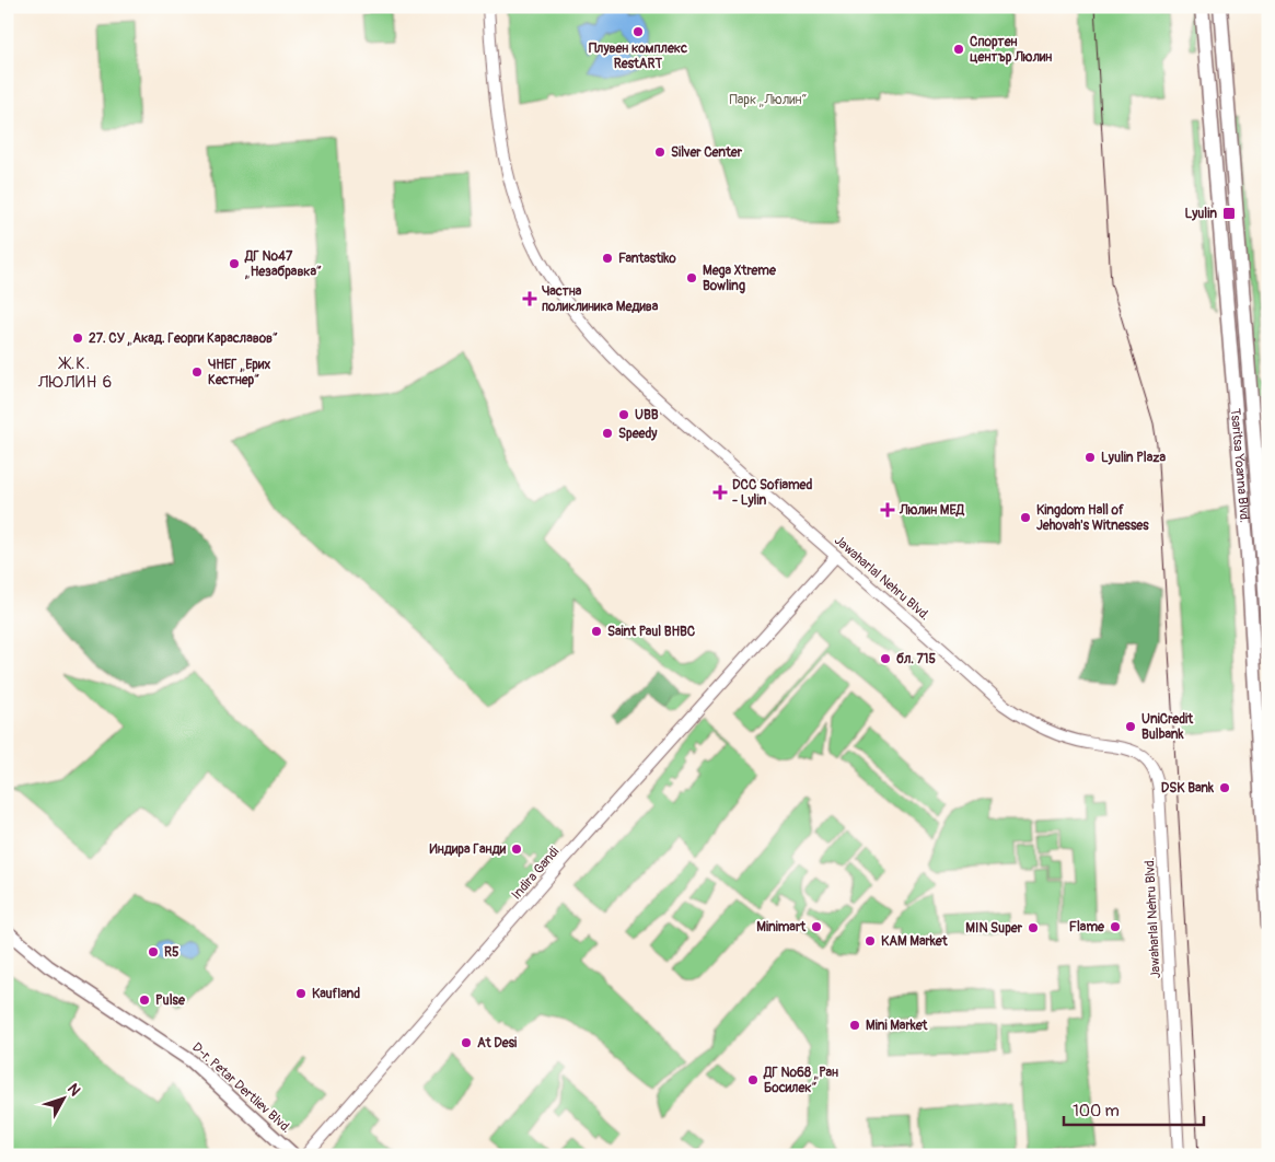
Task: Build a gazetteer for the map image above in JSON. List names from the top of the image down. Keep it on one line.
{"streets":{"main road":["Tsaritsa Yoanna Blvd.","D-r. Petar Dertliev Blvd."],"street":["Jawaharlal Nehru Blvd.","Indira Gandi"]},"crossings":[["Jawaharlal Nehru Blvd.","Indira Gandi"]],"districts":["Ж.К. ЛЮЛИН 6"],"parks":["Парк „Люлин“"],"places":{"other":["Плувен комплекс RestART","Спортен център Люлин","Silver Center","Fantastiko","ДГ №47 „Незабравка“","Mega Xtreme Bowling","27. СУ „Акад. Георги Караславов“","ЧНЕГ „Ерих Кестнер“","UBB","Speedy","Lyulin Plaza","Kingdom Hall of Jehovah's Witnesses","Saint Paul BHBC","бл. 715","UniCredit Bulbank","DSK Bank","Индира Ганди","Minimart","Flame","MIN Super","KAM Market","R5","Kaufland","Pulse","Mini Market","At Desi","ДГ №68 „Ран Босилек“"],"transit":["Lyulin"],"health":["Частна поликлиника Медива","DCC Sofiamed - Lylin","Люлин МЕД"]},"scale_bar":"100 m","north":"top right"}
